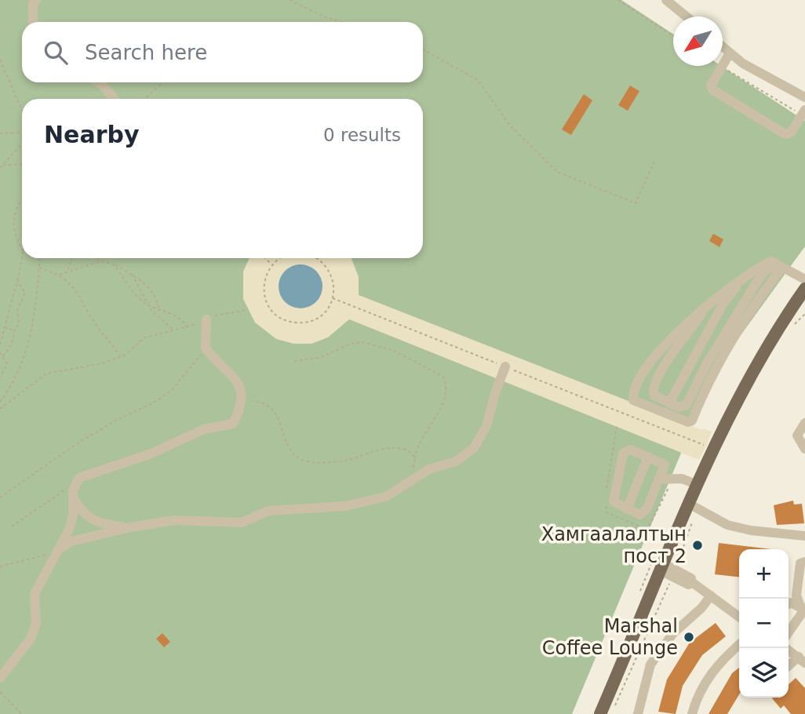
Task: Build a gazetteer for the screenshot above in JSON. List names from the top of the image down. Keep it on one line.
{"places":["Хамгаалалтын пост 2","Marshal Coffee Lounge"],"north":"bottom left","page":{"search":"Search here","heading":["Nearby","0 results"],"map_buttons":["+","−"]}}
